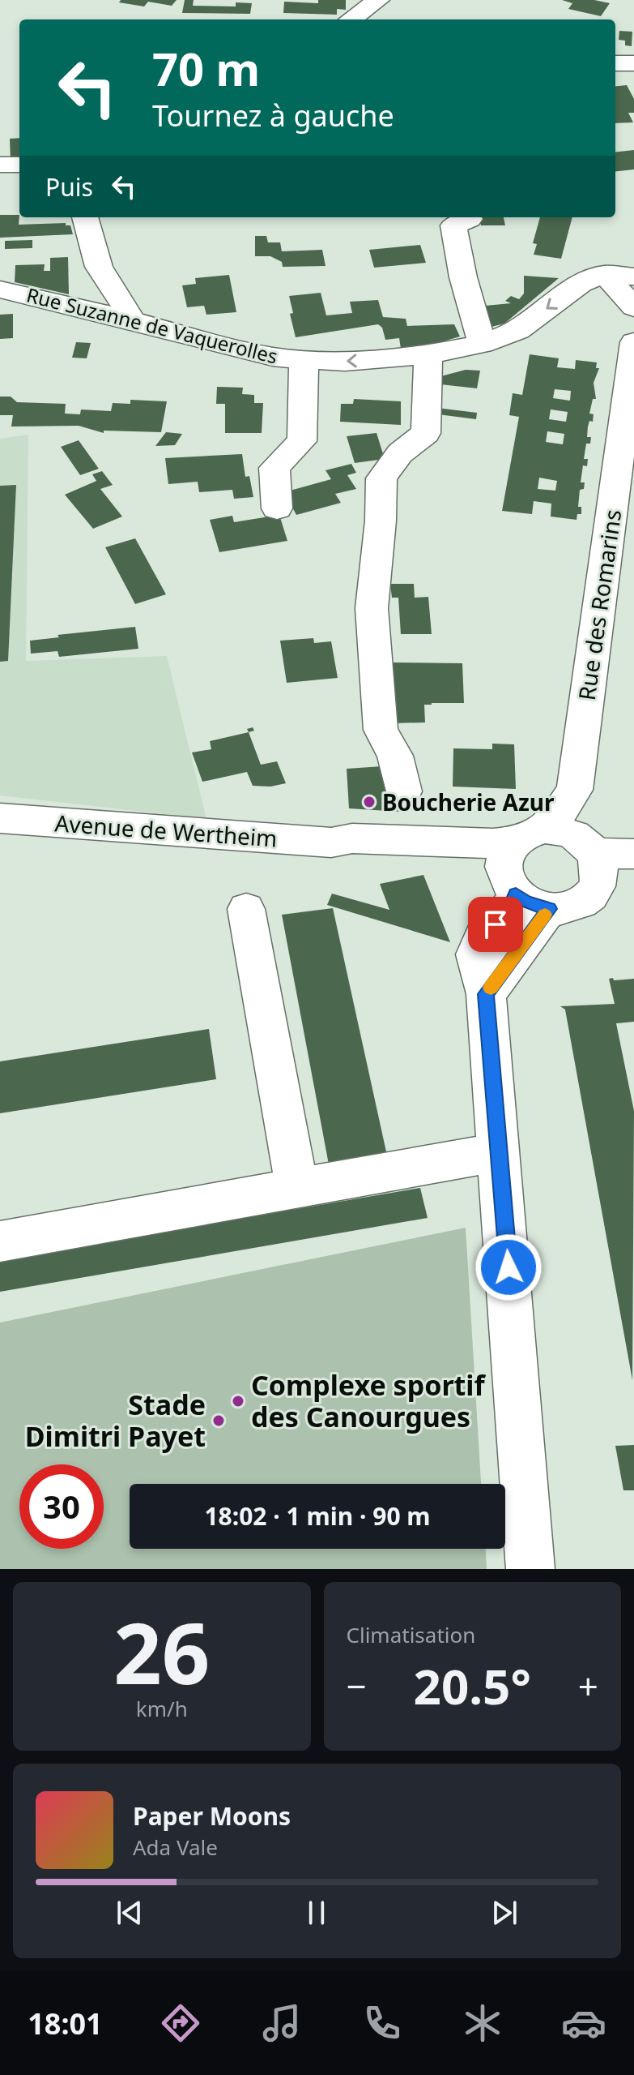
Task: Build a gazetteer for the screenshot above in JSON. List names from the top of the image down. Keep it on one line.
{"streets":{"street":["Rue Suzanne de Vaquerolles","Rue des Romarins","Avenue de Wertheim"]},"crossings":[["Rue des Romarins","Avenue de Wertheim"]],"one_way":["Rue Suzanne de Vaquerolles"],"places":["Boucherie Azur","Complexe sportif des Canourgues","Stade Dimitri Payet"],"page":{"turn":["70 m","Tournez à gauche"],"then":"Puis","limit":"30","trip":"18:02 · 1 min · 90 m","tile":[["26","km/h"],"Climatisation"],"heat":["−","20.5°","+"],"song":["Paper Moons","Ada Vale"],"tabs":"18:01"}}
